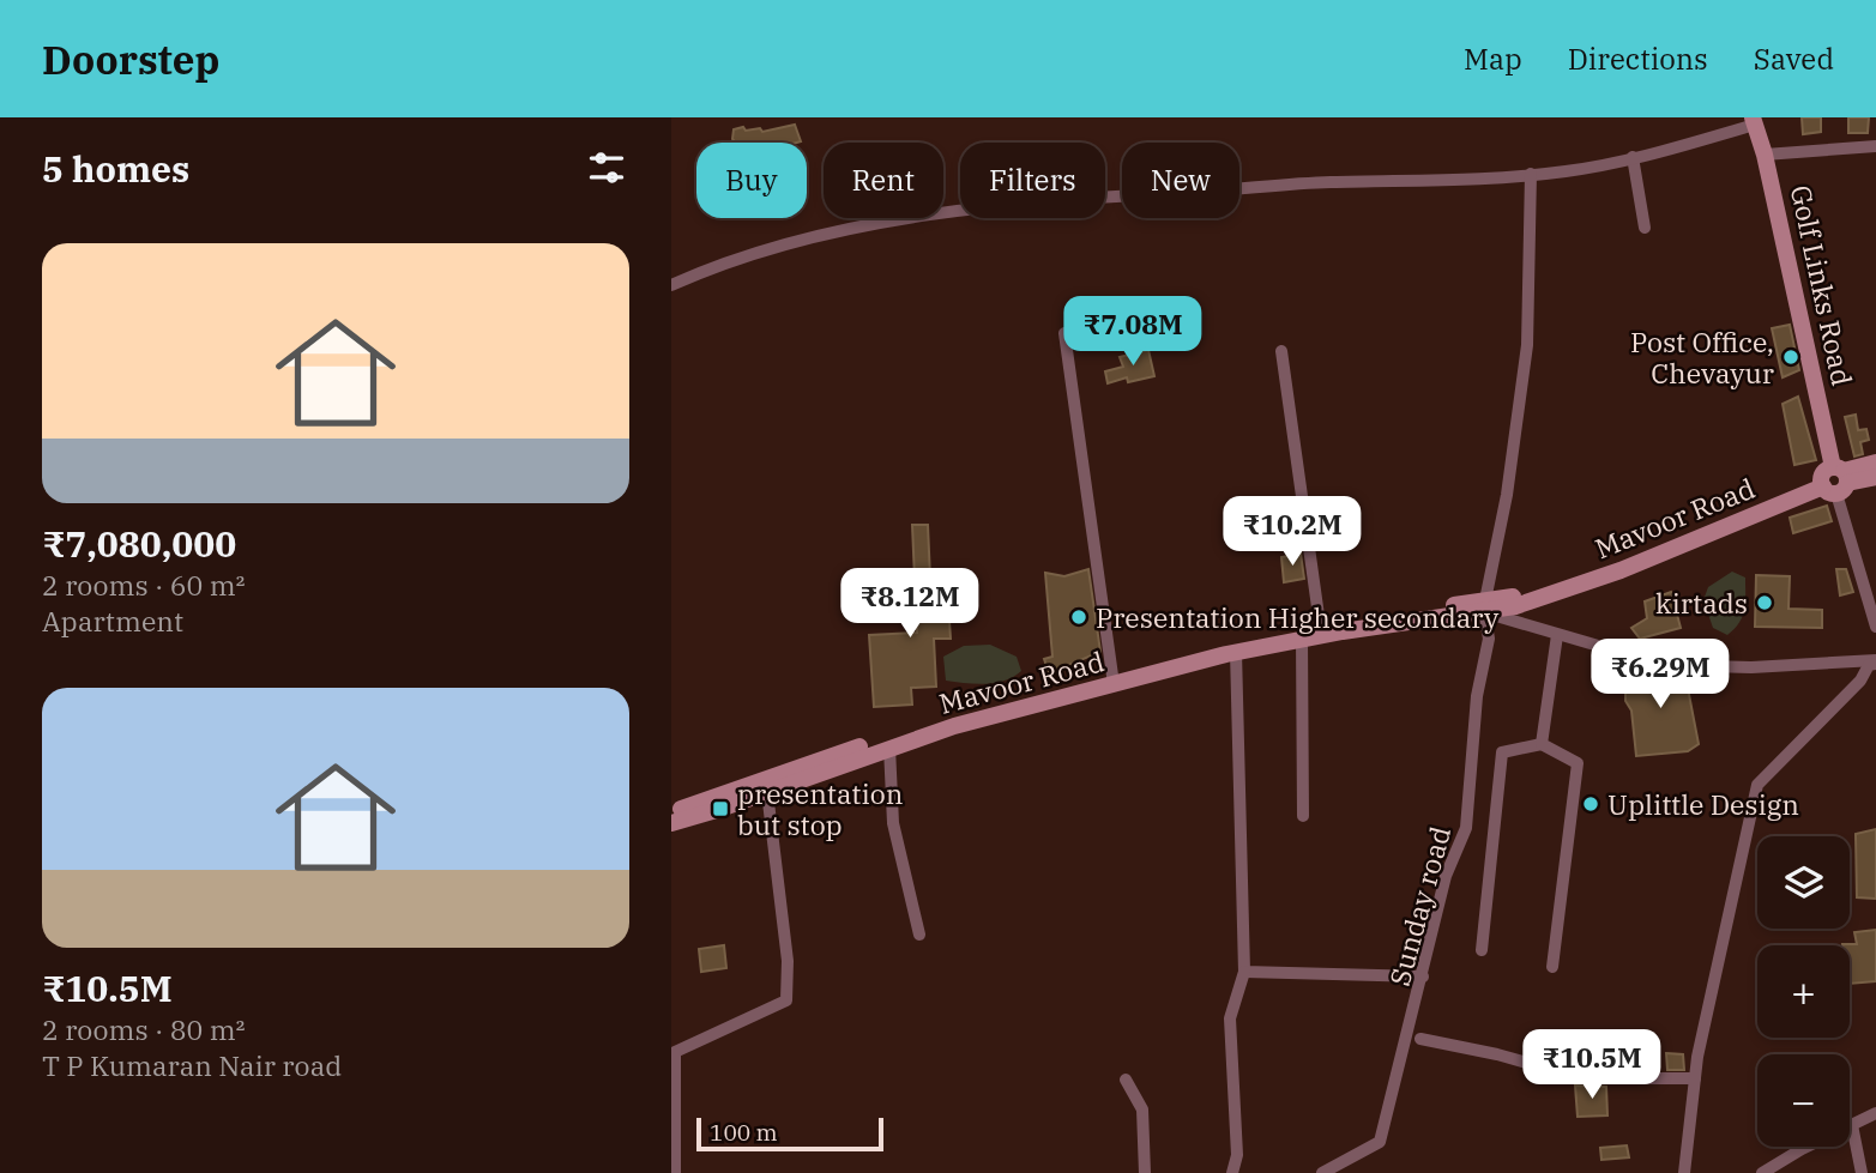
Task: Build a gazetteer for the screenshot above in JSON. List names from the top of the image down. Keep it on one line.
{"streets":{"main road":["Golf Links Road","Mavoor Road"],"street":["Sunday road"]},"crossings":[["Golf Links Road","Mavoor Road"],["Mavoor Road","Sunday road"]],"places":{"other":["Post Office, Chevayur","kirtads","Presentation Higher secondary","Uplittle Design"],"transit":["presentation but stop"]},"scale_bar":"100 m","page":{"header":"Doorstep","nav":["Map","Directions","Saved"],"heading":"5 homes","chip":["Buy","Rent","Filters","New"],"list":[{"name":"₹7,080,000","note":"2 rooms · 60 m² · Apartment"},{"name":"₹10.5M","note":"2 rooms · 80 m² · T P Kumaran Nair road"}],"price":["₹7.08M","₹10.2M","₹8.12M","₹6.29M","₹10.5M"],"map_buttons":["+","−"],"scale":"100 m"}}
